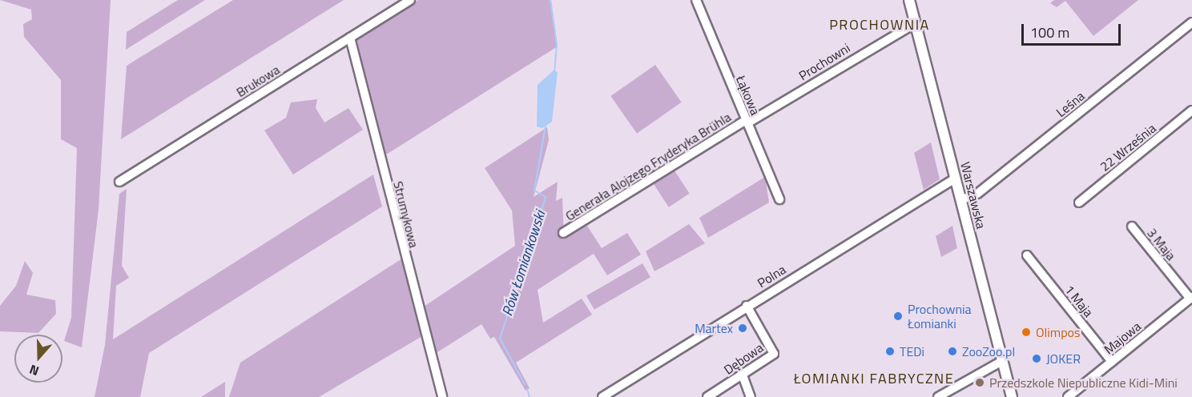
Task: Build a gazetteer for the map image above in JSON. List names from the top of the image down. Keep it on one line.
{"streets":{"street":["Prochowni","Brukowa","Łąkowa","Leśna","22 Września","Generała Alojzego Fryderyka Brühla","Warszawska","Strumykowa","3 Maja","Polna","1 Maja","Majowa","Dębowa"]},"crossings":[["Prochowni","Łąkowa"],["Prochowni","Generała Alojzego Fryderyka Brühla"],["Prochowni","Warszawska"],["Brukowa","Strumykowa"],["Łąkowa","Generała Alojzego Fryderyka Brühla"],["Leśna","Warszawska"],["Warszawska","Polna"],["3 Maja","Majowa"],["Polna","Dębowa"],["1 Maja","Majowa"]],"districts":["PROCHOWNIA","ŁOMIANKI FABRYCZNE"],"water":["Rów Łomiankowski"],"places":["Prochownia Łomianki","Martex","Olimpos","TEDi","ZooZoo.pl","JOKER","Przedszkole Niepubliczne Kidi-Mini"],"scale_bar":"100 m","north":"bottom"}
